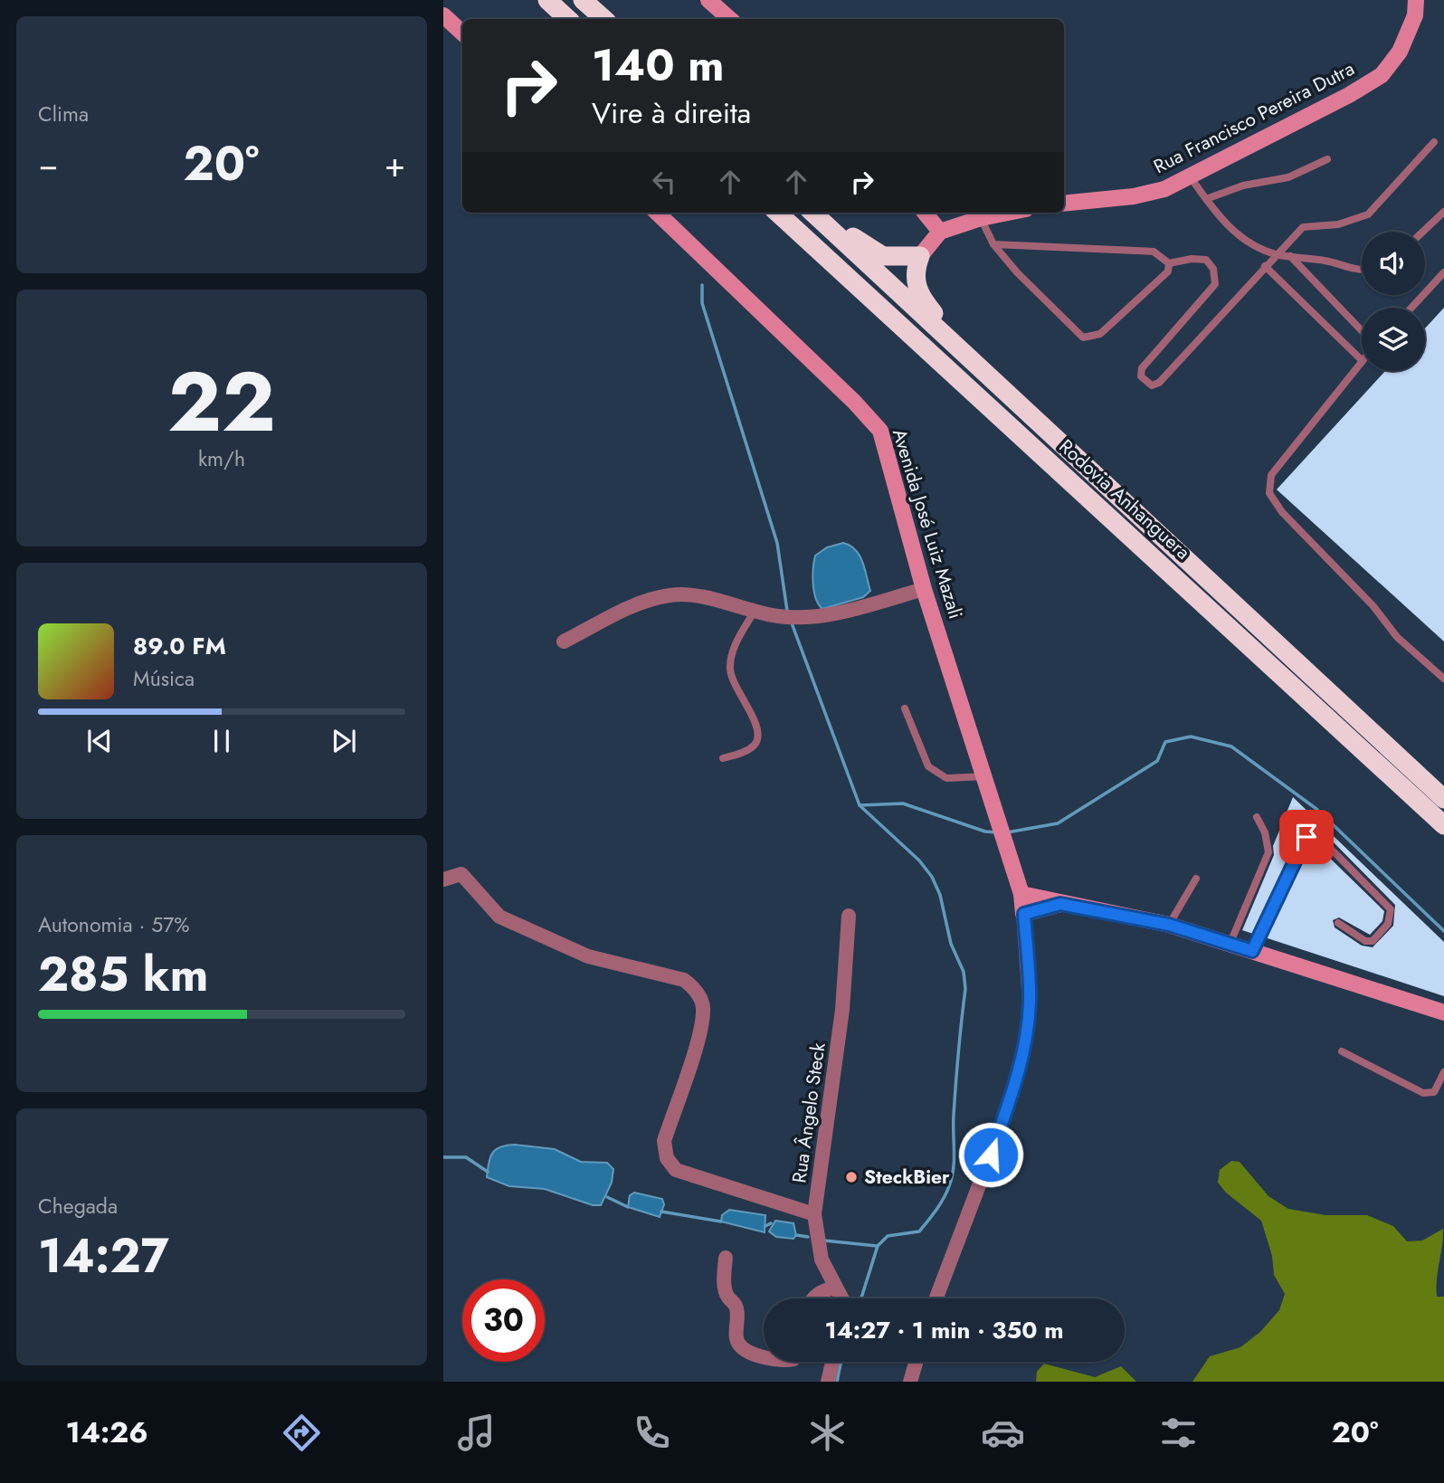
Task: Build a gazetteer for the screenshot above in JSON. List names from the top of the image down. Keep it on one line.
{"streets":{"highway":["Rodovia Anhanguera"],"main road":["Rua Francisco Pereira Dutra","Avenida José Luiz Mazali"],"street":["Rua Ângelo Steck"]},"places":["SteckBier"],"page":{"tile":["Clima",["22","km/h"],["Autonomia · 57%","285 km"],["Chegada","14:27"]],"turn":["140 m","Vire à direita"],"heat":["−","20°","+"],"song":["89.0 FM","Música"],"limit":"30","trip":"14:27 · 1 min · 350 m","tabs":["14:26","20°"]}}
